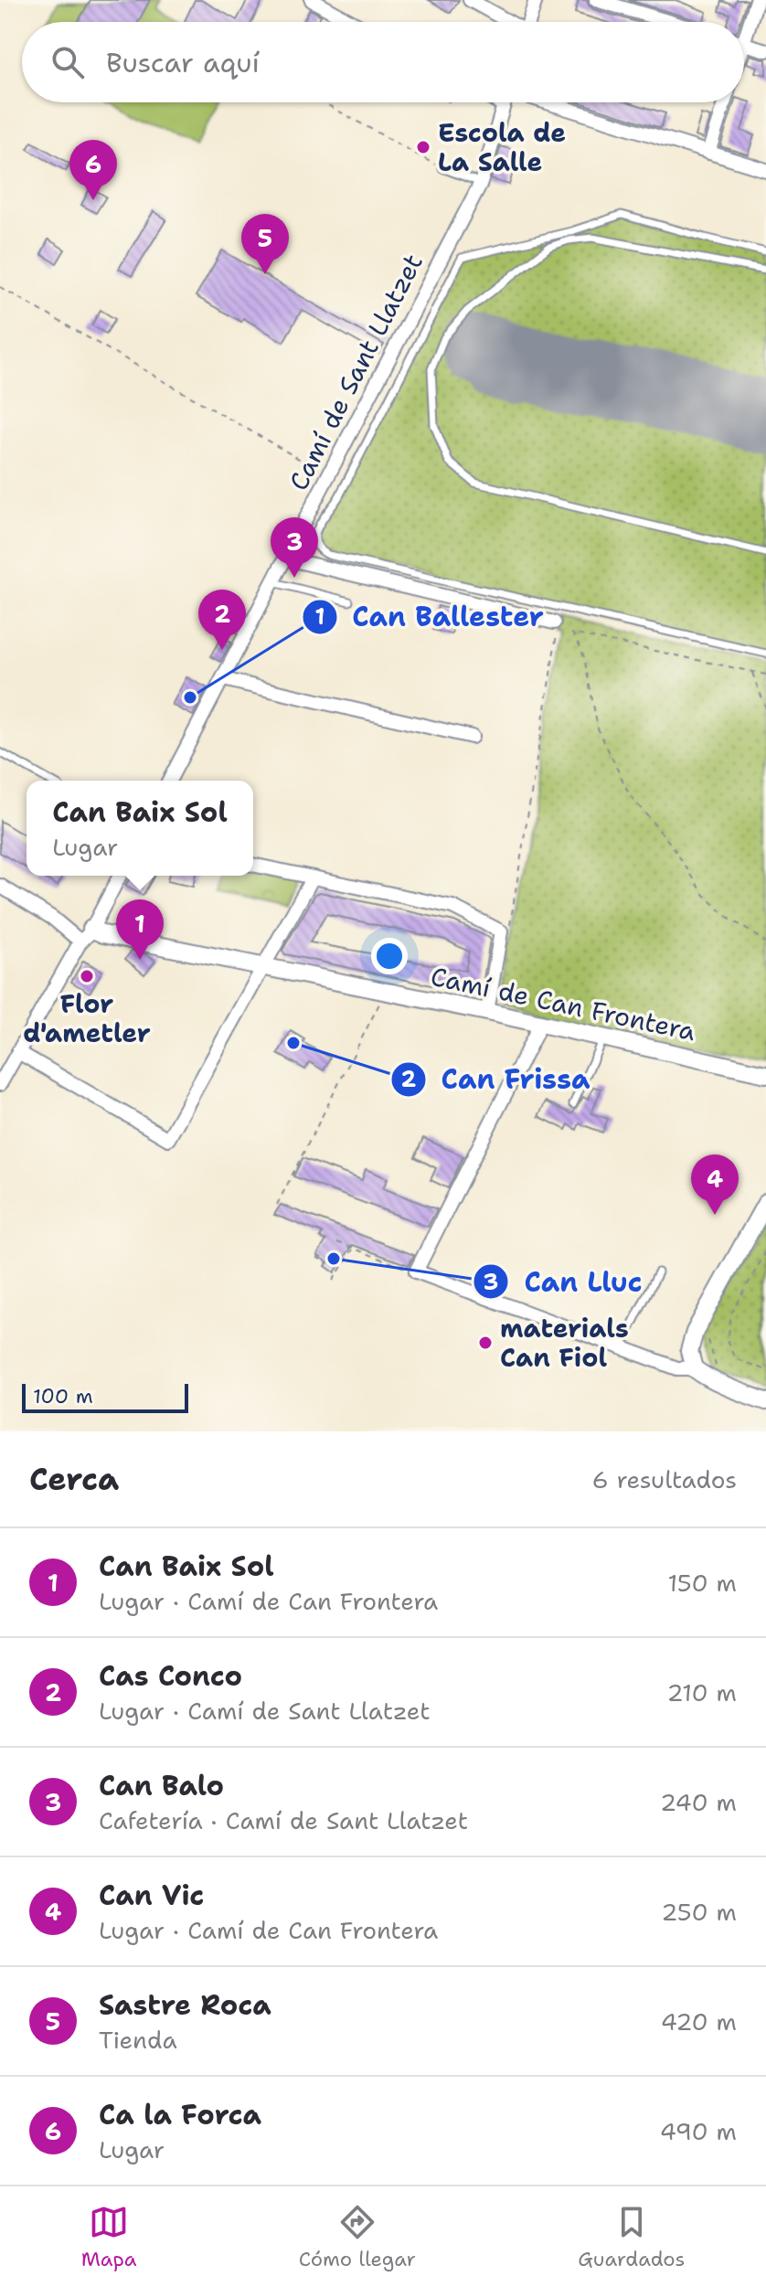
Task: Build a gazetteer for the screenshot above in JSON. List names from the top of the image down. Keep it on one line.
{"streets":{"street":["Camí de Sant Llatzet","Camí de Can Frontera"]},"places":["Escola de La Salle","Can Ballester","Flor d'ametler","Can Frissa","Can Lluc","materials Can Fiol"],"scale_bar":"100 m","page":{"search":"Buscar aquí","pins":["6","5","3","2","1","4"],"popup":["Can Baix Sol","Lugar"],"scale":"100 m","heading":["Cerca","6 resultados"],"list":[{"mark":"1","name":"Can Baix Sol","note":"Lugar · Camí de Can Frontera","value":"150 m"},{"mark":"2","name":"Cas Conco","note":"Lugar · Camí de Sant Llatzet","value":"210 m"},{"mark":"3","name":"Can Balo","note":"Cafetería · Camí de Sant Llatzet","value":"240 m"},{"mark":"4","name":"Can Vic","note":"Lugar · Camí de Can Frontera","value":"250 m"},{"mark":"5","name":"Sastre Roca","note":"Tienda","value":"420 m"},{"mark":"6","name":"Ca la Forca","note":"Lugar","value":"490 m"}],"nav":["Mapa","Cómo llegar","Guardados"]}}
